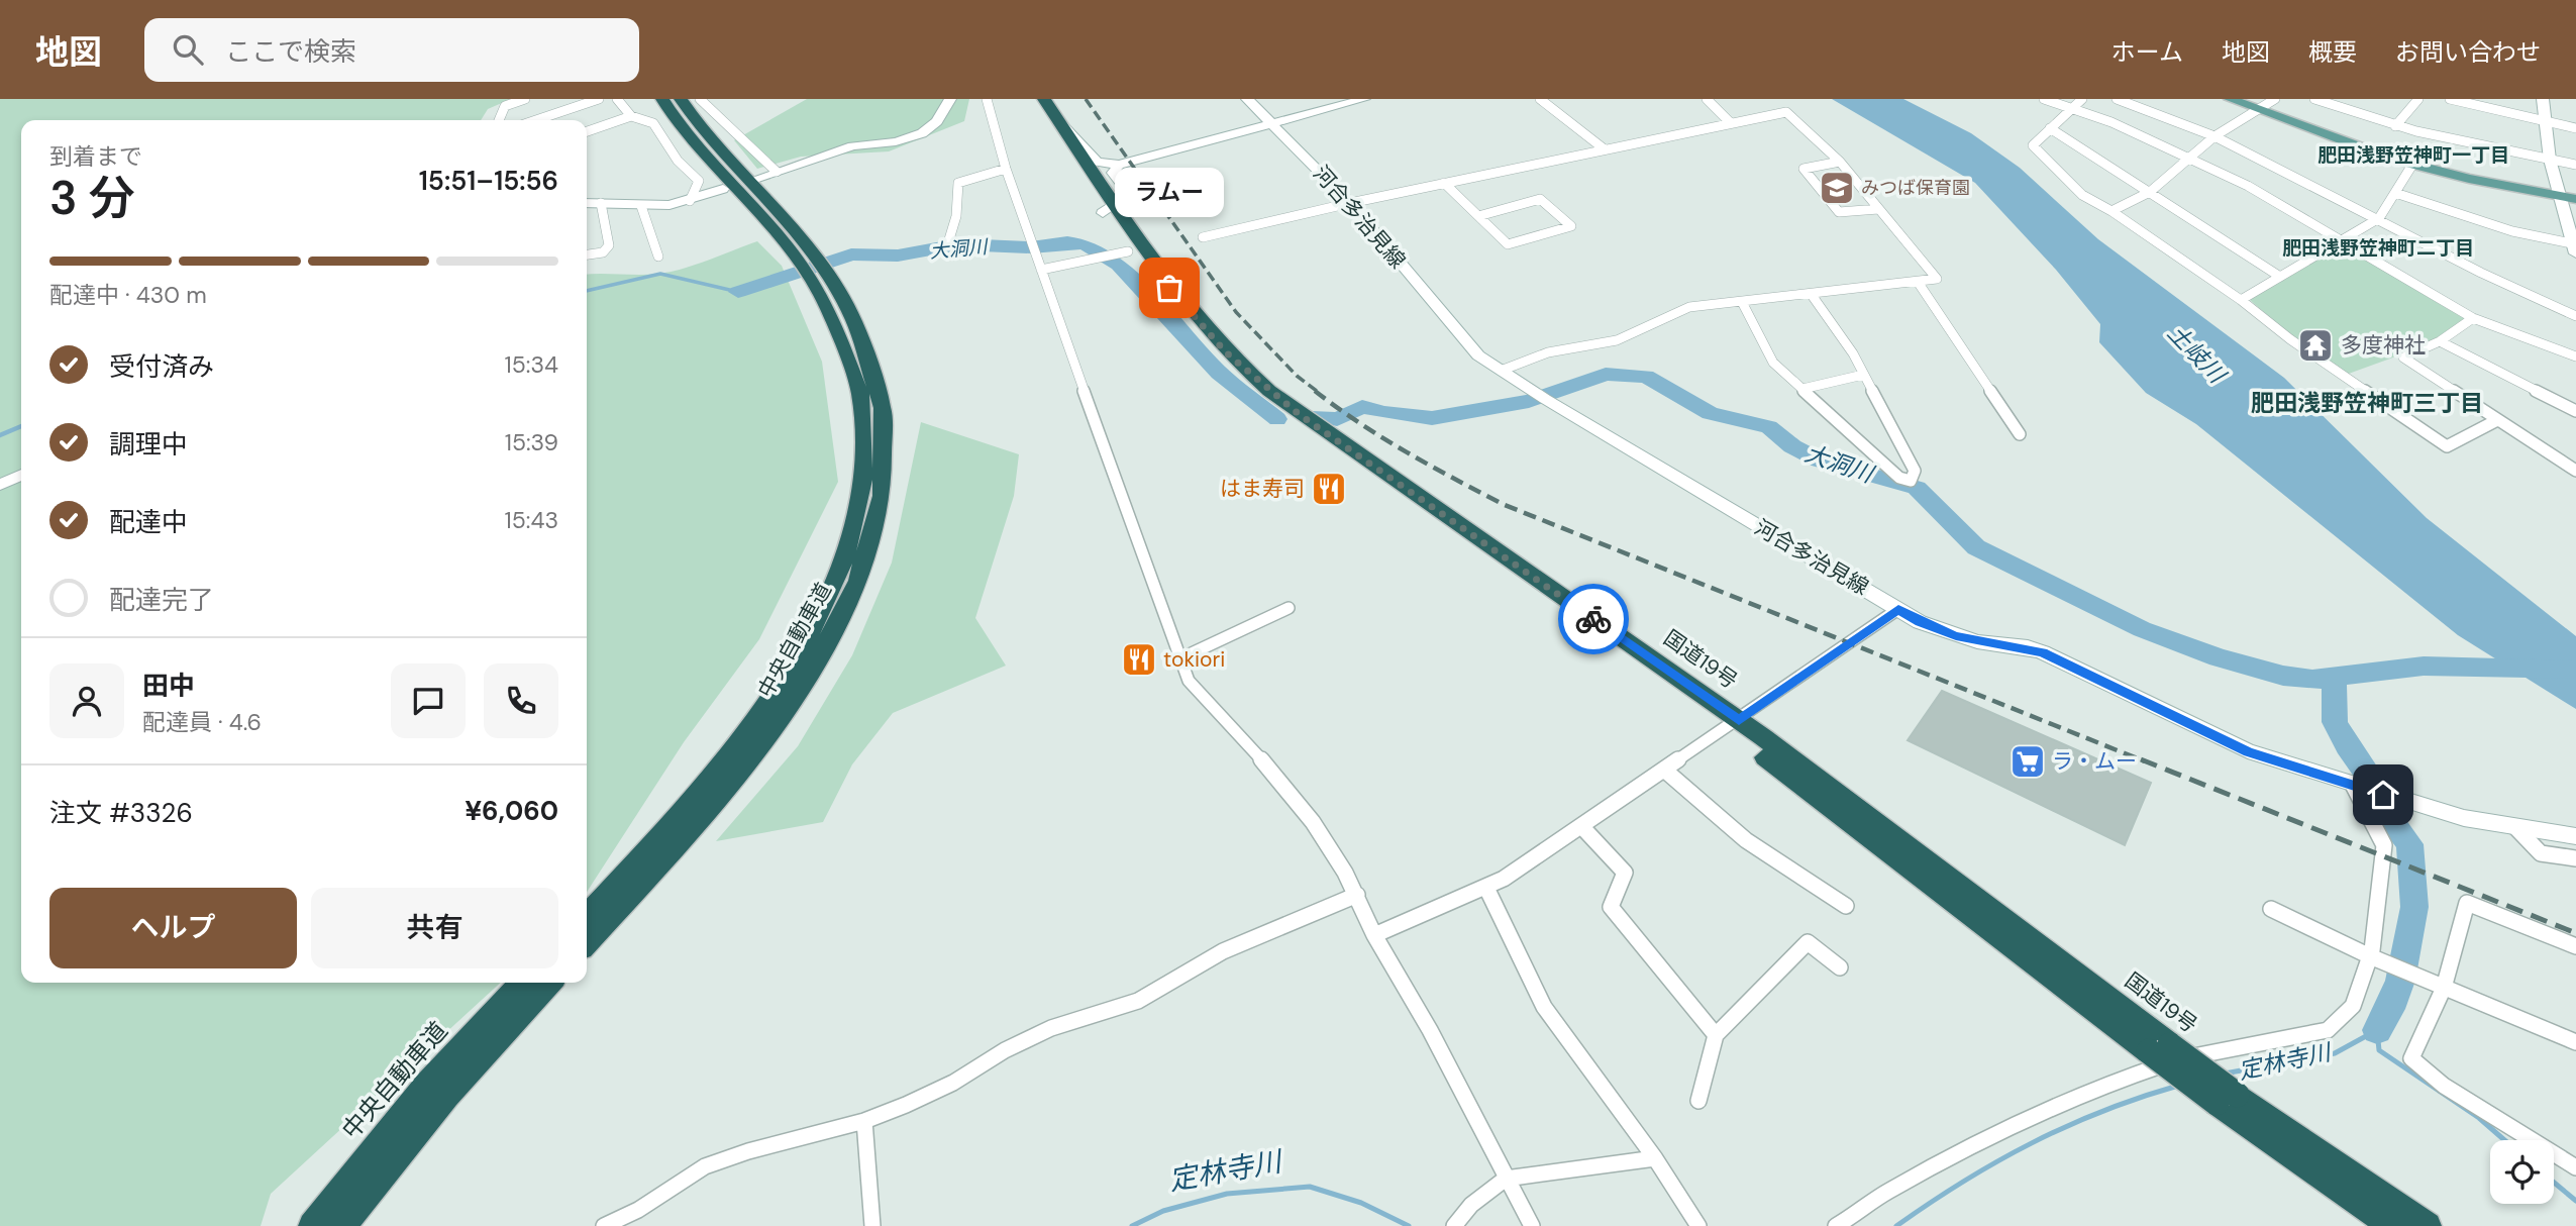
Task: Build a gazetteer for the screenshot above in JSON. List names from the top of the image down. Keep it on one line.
{"streets":{"highway":["中央自動車道","国道19号"],"main road":["河合多治見線"]},"districts":["肥田浅野笠神町一丁目","肥田浅野笠神町二丁目","肥田浅野笠神町三丁目"],"water":["大洞川","土岐川","定林寺川"],"places":{"school or university":["みつば保育園"],"other":["ラムー"],"temple":["多度神社"],"restaurant":["はま寿司","tokiori"],"supermarket":["ラ・ムー"]},"page":{"header":"地図","search":"ここで検索","nav":["ホーム","地図","概要","お問い合わせ"],"heading":["3 分","到着まで","15:51–15:56"],"panel":["田中","配達員 · 4.6","注文 #3326","¥6,060"],"bubble":"ラムー","bar":"配達中 · 430 m","list":[["受付済み","15:34"],["調理中","15:39"],["配達中","15:43"],"配達完了"],"buttons":["ヘルプ","共有"]}}
